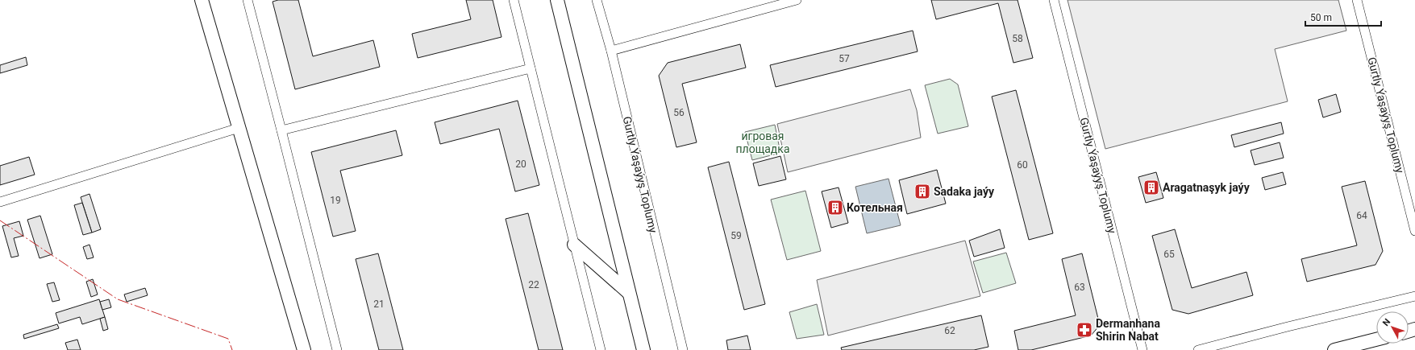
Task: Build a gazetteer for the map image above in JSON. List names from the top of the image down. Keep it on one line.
{"streets":{"street":["Gurtly Ýaşaýyş Toplumy"]},"parks":["игровая площадка"],"places":{"building":["Aragatnaşyk jaýy","Sadaka jaýy","Котельная"],"pharmacy":["Dermanhana Shirin Nabat"]},"house_numbers":["58","57","56","20","60","19","64","59","65","22","63","21","62"],"scale_bar":"50 m","north":"top left"}
